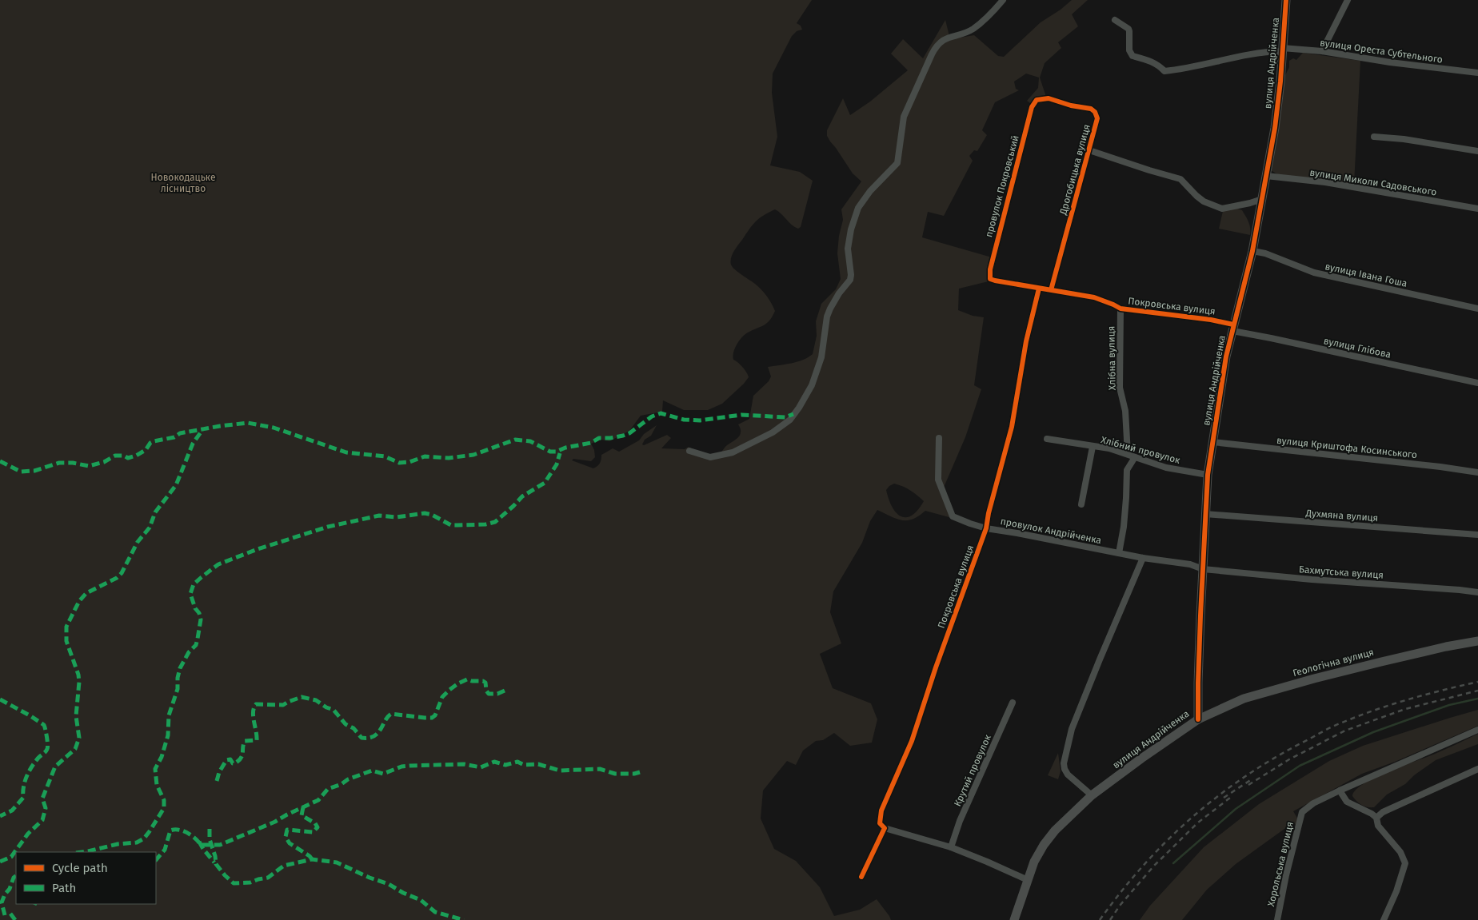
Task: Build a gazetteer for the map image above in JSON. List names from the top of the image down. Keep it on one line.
{"streets":{"street":["вулиця Ореста Субтельного","вулиця Андрійченка","Дрогобицька вулиця","вулиця Миколи Садовського","провулок Покровський","вулиця Івана Гоша","Покровська вулиця","вулиця Глібова","Хлібна вулиця","вулиця Криштофа Косинського","Хлібний провулок","Духмяна вулиця","провулок Андрійченка","Бахмутська вулиця","Геологічна вулиця","Крутий провулок","Хорольська вулиця"]},"crossings":[["вулиця Ореста Субтельного","вулиця Андрійченка"],["вулиця Андрійченка","вулиця Миколи Садовського"],["вулиця Андрійченка","вулиця Івана Гоша"],["вулиця Андрійченка","Покровська вулиця"],["вулиця Андрійченка","вулиця Глібова"],["вулиця Андрійченка","вулиця Криштофа Косинського"],["вулиця Андрійченка","Хлібний провулок"],["вулиця Андрійченка","Духмяна вулиця"],["вулиця Андрійченка","провулок Андрійченка"],["вулиця Андрійченка","Бахмутська вулиця"],["вулиця Андрійченка","Геологічна вулиця"],["Дрогобицька вулиця","провулок Покровський"],["Дрогобицька вулиця","Покровська вулиця"],["провулок Покровський","Покровська вулиця"],["Покровська вулиця","вулиця Глібова"],["Покровська вулиця","Хлібна вулиця"],["Покровська вулиця","провулок Андрійченка"],["Хлібна вулиця","Хлібний провулок"],["провулок Андрійченка","Бахмутська вулиця"]],"parks":["Новокодацьке лісництво"],"legend":["Cycle path","Path"]}
